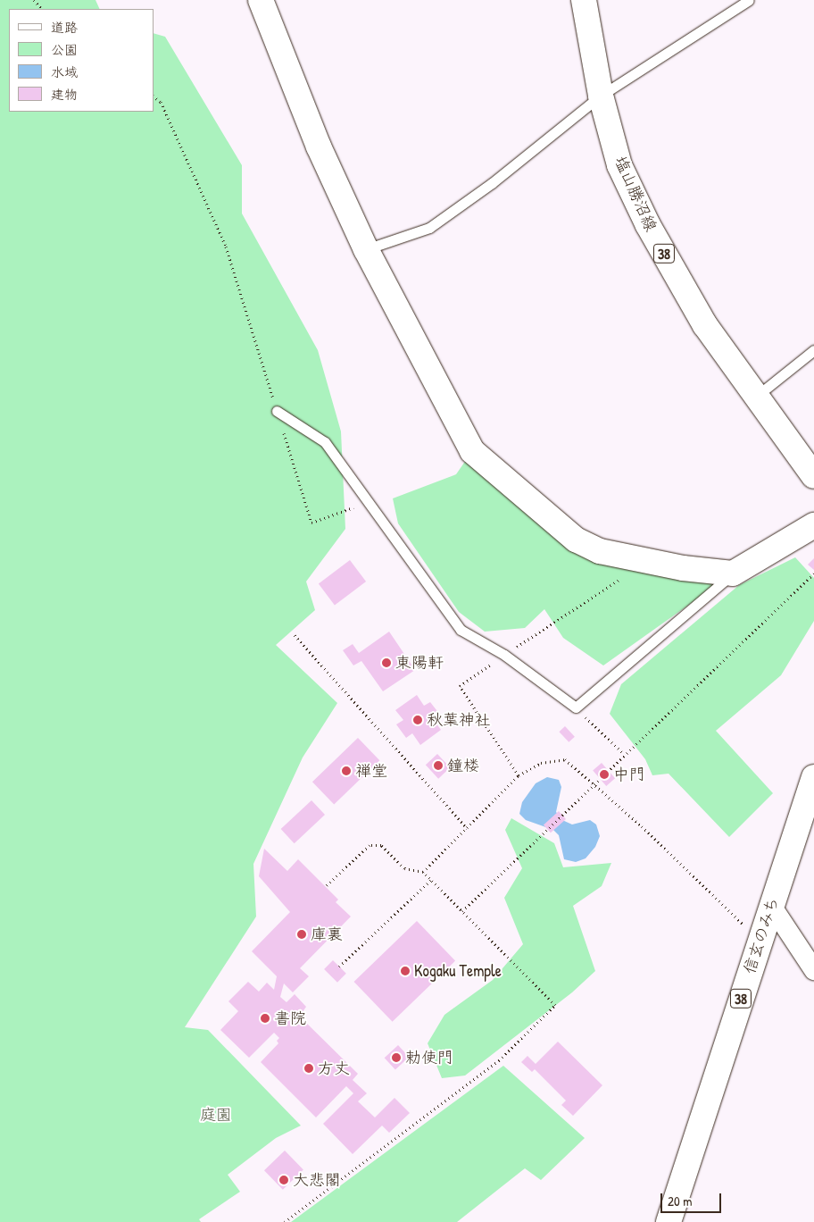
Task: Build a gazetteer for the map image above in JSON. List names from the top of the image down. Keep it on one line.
{"streets":{"main road":["塩山勝沼線","38","信玄のみち"]},"parks":["庭園"],"places":["東陽軒","秋葉神社","鐘楼","禅堂","中門","庫裏","Kogaku Temple","書院","勅使門","方丈","大悲閣"],"legend":["道路","公園","水域","建物"],"scale_bar":"20 m"}
